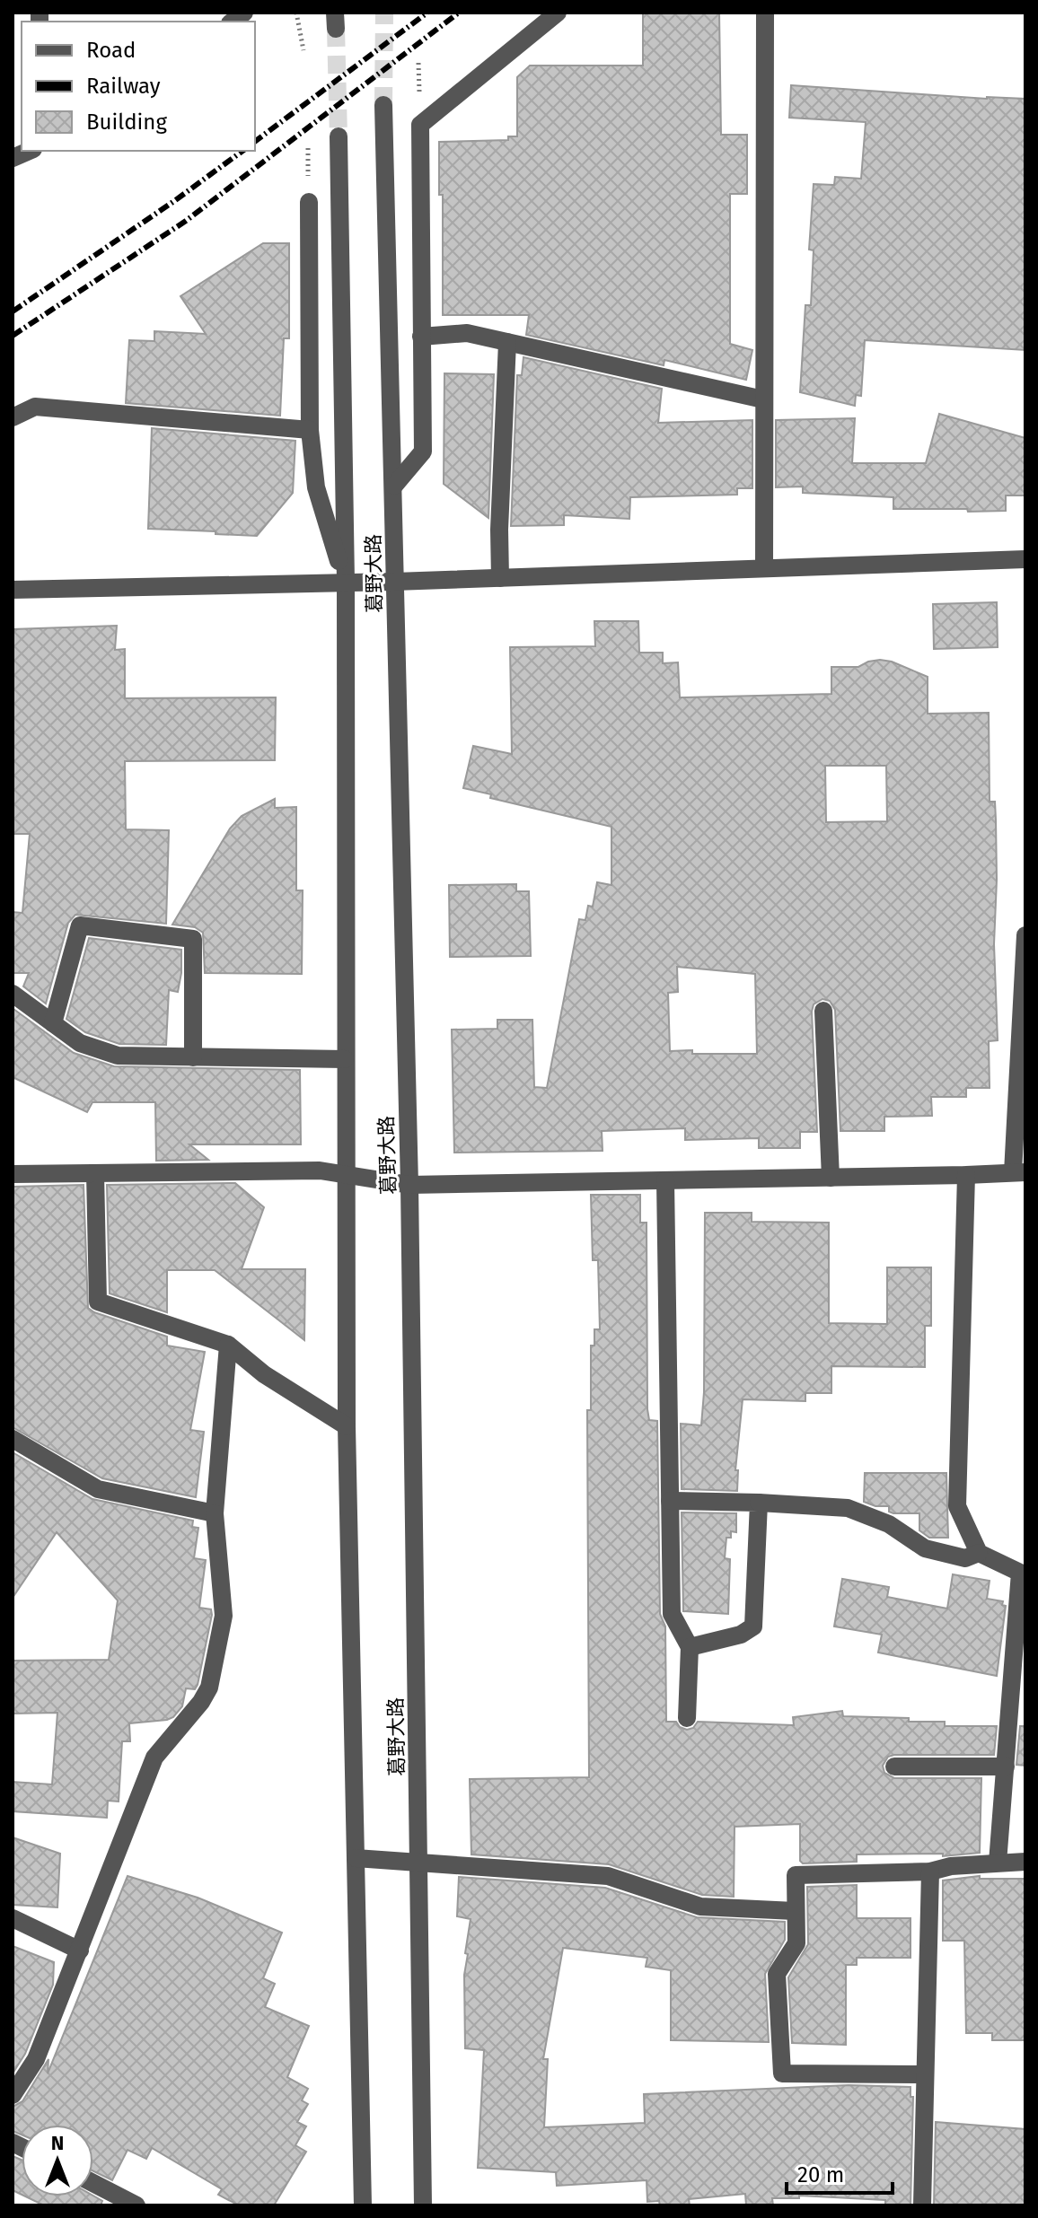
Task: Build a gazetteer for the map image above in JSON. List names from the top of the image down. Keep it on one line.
{"streets":{"street":["葛野大路"]},"legend":["Road","Railway","Building"],"scale_bar":"20 m","north":"top"}
